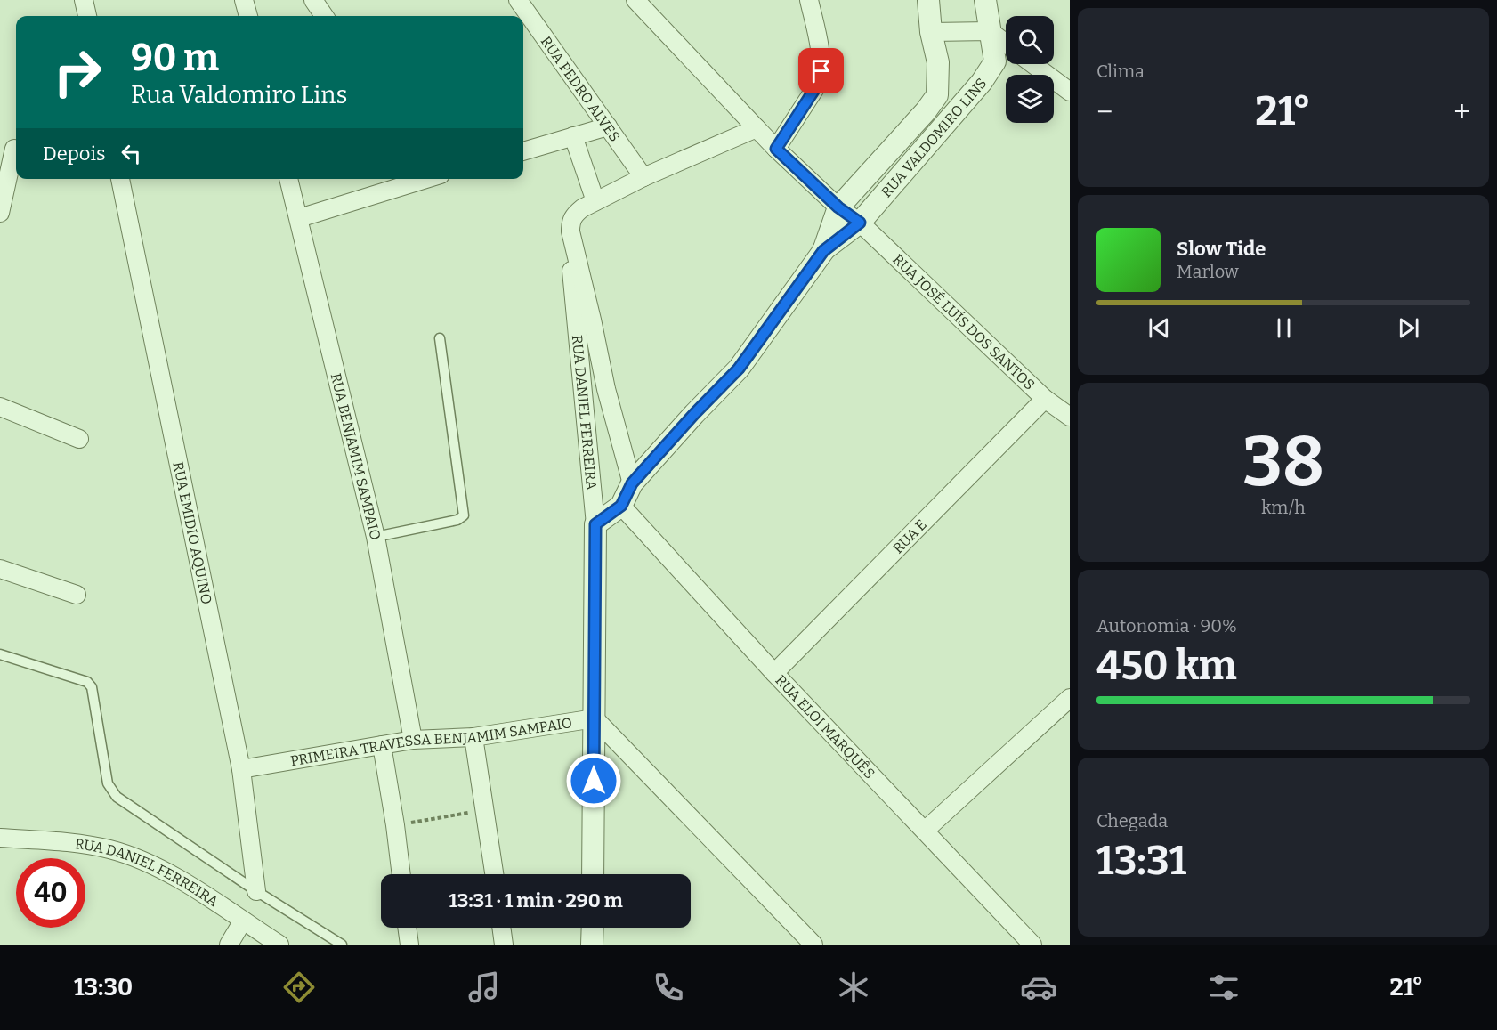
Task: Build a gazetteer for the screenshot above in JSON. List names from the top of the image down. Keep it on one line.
{"streets":{"street":["RUA PEDRO ALVES","RUA VALDOMIRO LINS","RUA JOSÉ LUÍS DOS SANTOS","RUA DANIEL FERREIRA","RUA BENJAMIM SAMPAIO","RUA EMIDIO AQUINO","RUA E","RUA ELOI MARQUÊS","PRIMEIRA TRAVESSA BENJAMIM SAMPAIO"]},"crossings":[["RUA VALDOMIRO LINS","RUA JOSÉ LUÍS DOS SANTOS"],["RUA VALDOMIRO LINS","RUA DANIEL FERREIRA"],["RUA VALDOMIRO LINS","RUA ELOI MARQUÊS"],["RUA JOSÉ LUÍS DOS SANTOS","RUA E"],["RUA DANIEL FERREIRA","PRIMEIRA TRAVESSA BENJAMIM SAMPAIO"],["RUA BENJAMIM SAMPAIO","PRIMEIRA TRAVESSA BENJAMIM SAMPAIO"],["RUA EMIDIO AQUINO","PRIMEIRA TRAVESSA BENJAMIM SAMPAIO"],["RUA E","RUA ELOI MARQUÊS"]],"page":{"tile":["Clima",["38","km/h"],["Autonomia · 90%","450 km"],["Chegada","13:31"]],"turn":["90 m","Rua Valdomiro Lins"],"heat":["−","21°","+"],"then":"Depois","song":["Slow Tide","Marlow"],"limit":"40","trip":"13:31 · 1 min · 290 m","tabs":["13:30","21°"]}}
